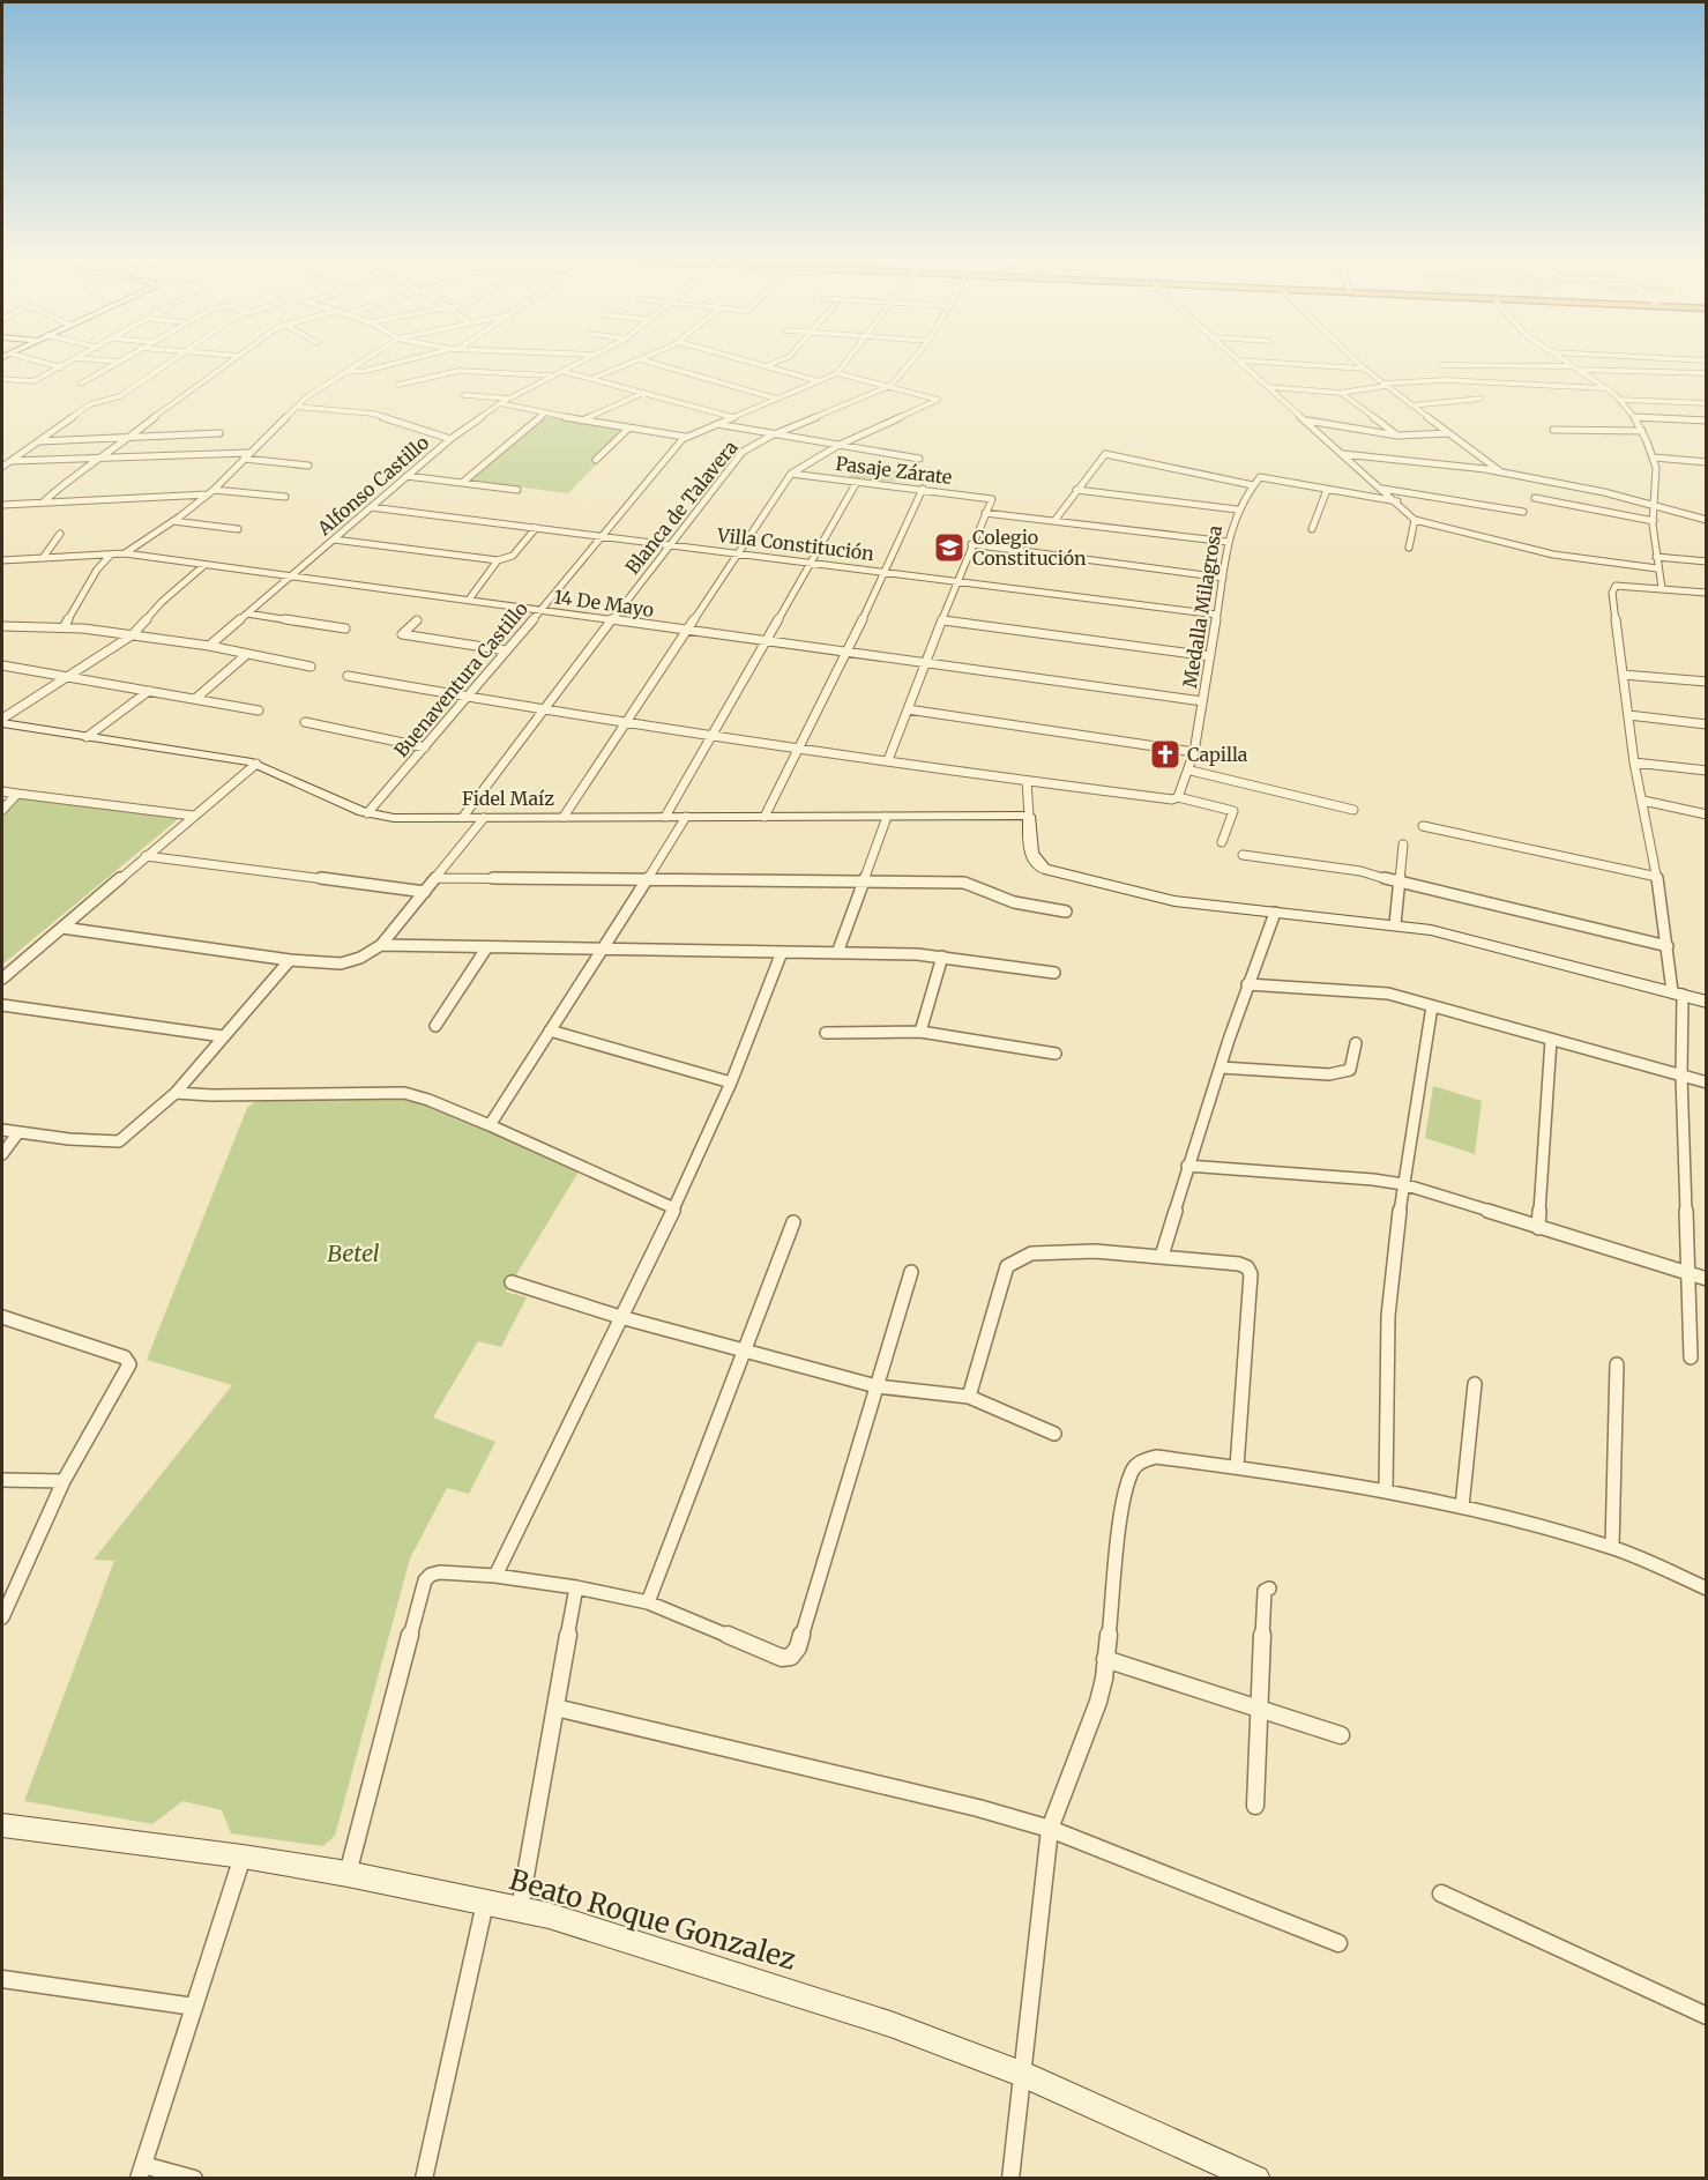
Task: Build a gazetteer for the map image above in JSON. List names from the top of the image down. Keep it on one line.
{"streets":{"street":["Pasaje Zárate","Alfonso Castillo","Blanca de Talavera","Villa Constitución","14 De Mayo","Medalla Milagrosa","Buenaventura Castillo","Fidel Maíz","Beato Roque Gonzalez"]},"crossings":[["Alfonso Castillo","Villa Constitución"],["Alfonso Castillo","14 De Mayo"],["Blanca de Talavera","Villa Constitución"],["Blanca de Talavera","14 De Mayo"],["Blanca de Talavera","Fidel Maíz"],["Villa Constitución","Medalla Milagrosa"],["Villa Constitución","Buenaventura Castillo"],["14 De Mayo","Medalla Milagrosa"],["14 De Mayo","Buenaventura Castillo"],["Buenaventura Castillo","Fidel Maíz"]],"parks":["Betel"],"places":{"school or university":["Colegio Constitución"],"church":["Capilla"]}}
